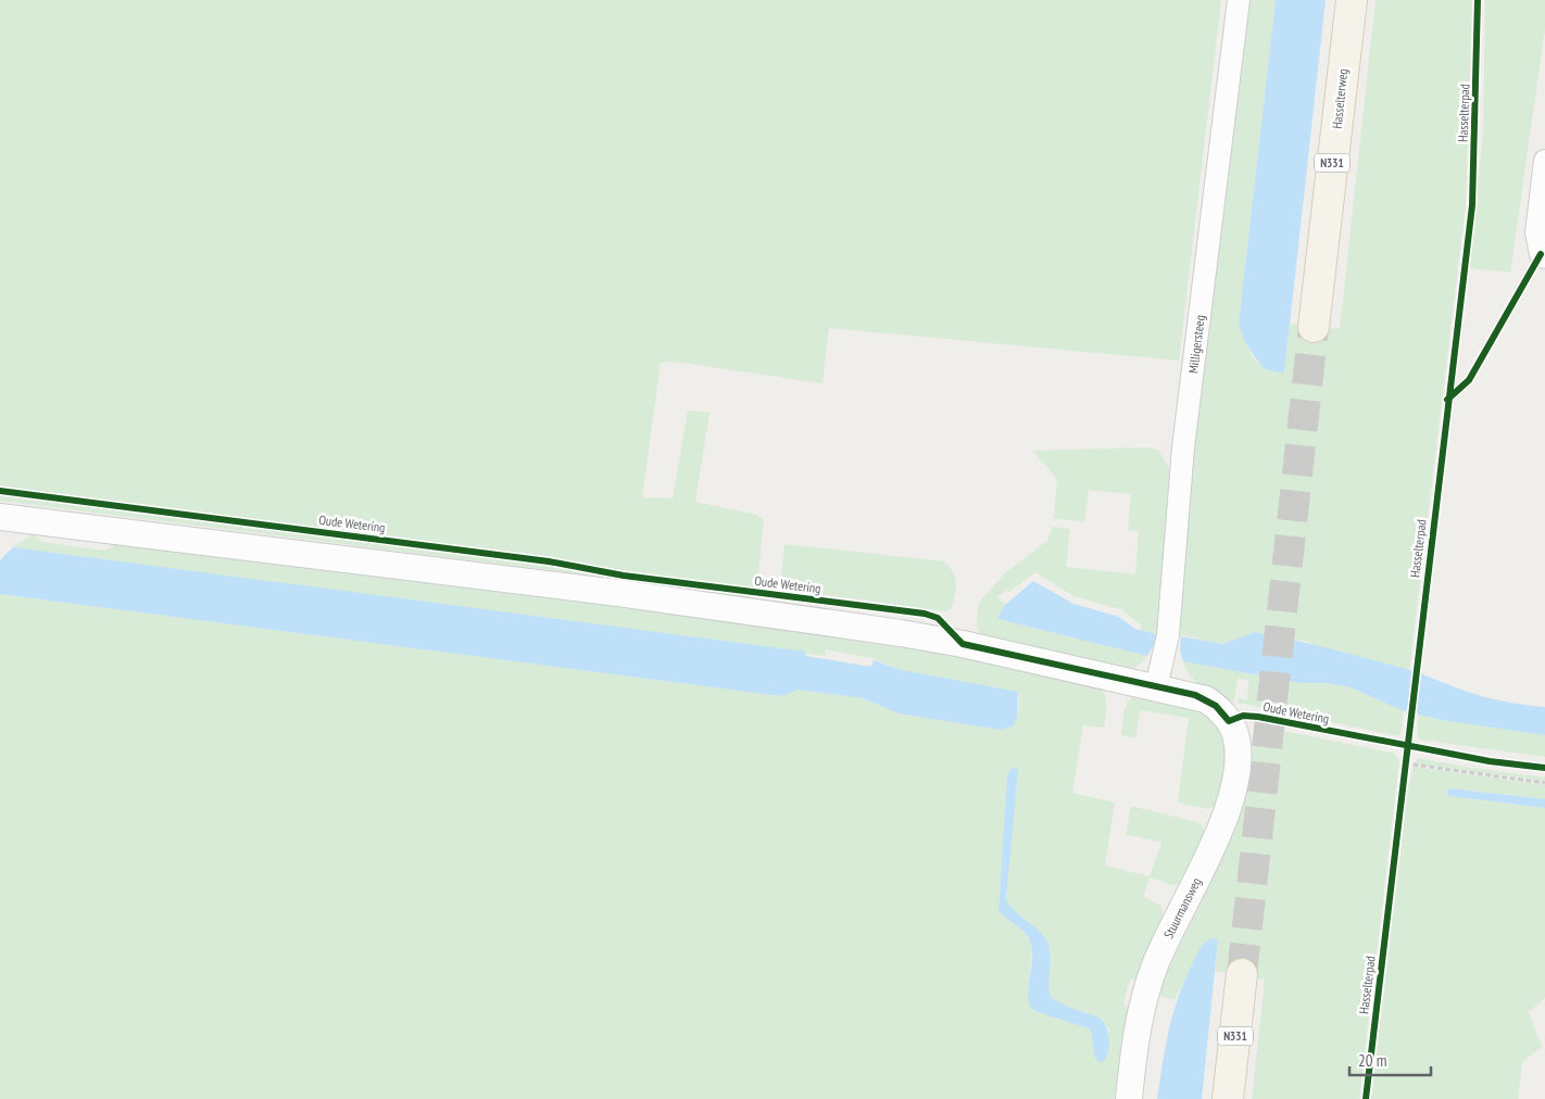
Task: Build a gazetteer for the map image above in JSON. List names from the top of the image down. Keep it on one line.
{"streets":{"main road":["Hasselterweg","N331"],"street":["Milligersteeg","Stuurmansweg"],"cycle path":["Hasselterpad","Oude Wetering"]},"crossings":[["Milligersteeg","Stuurmansweg"]],"scale_bar":"20 m"}
